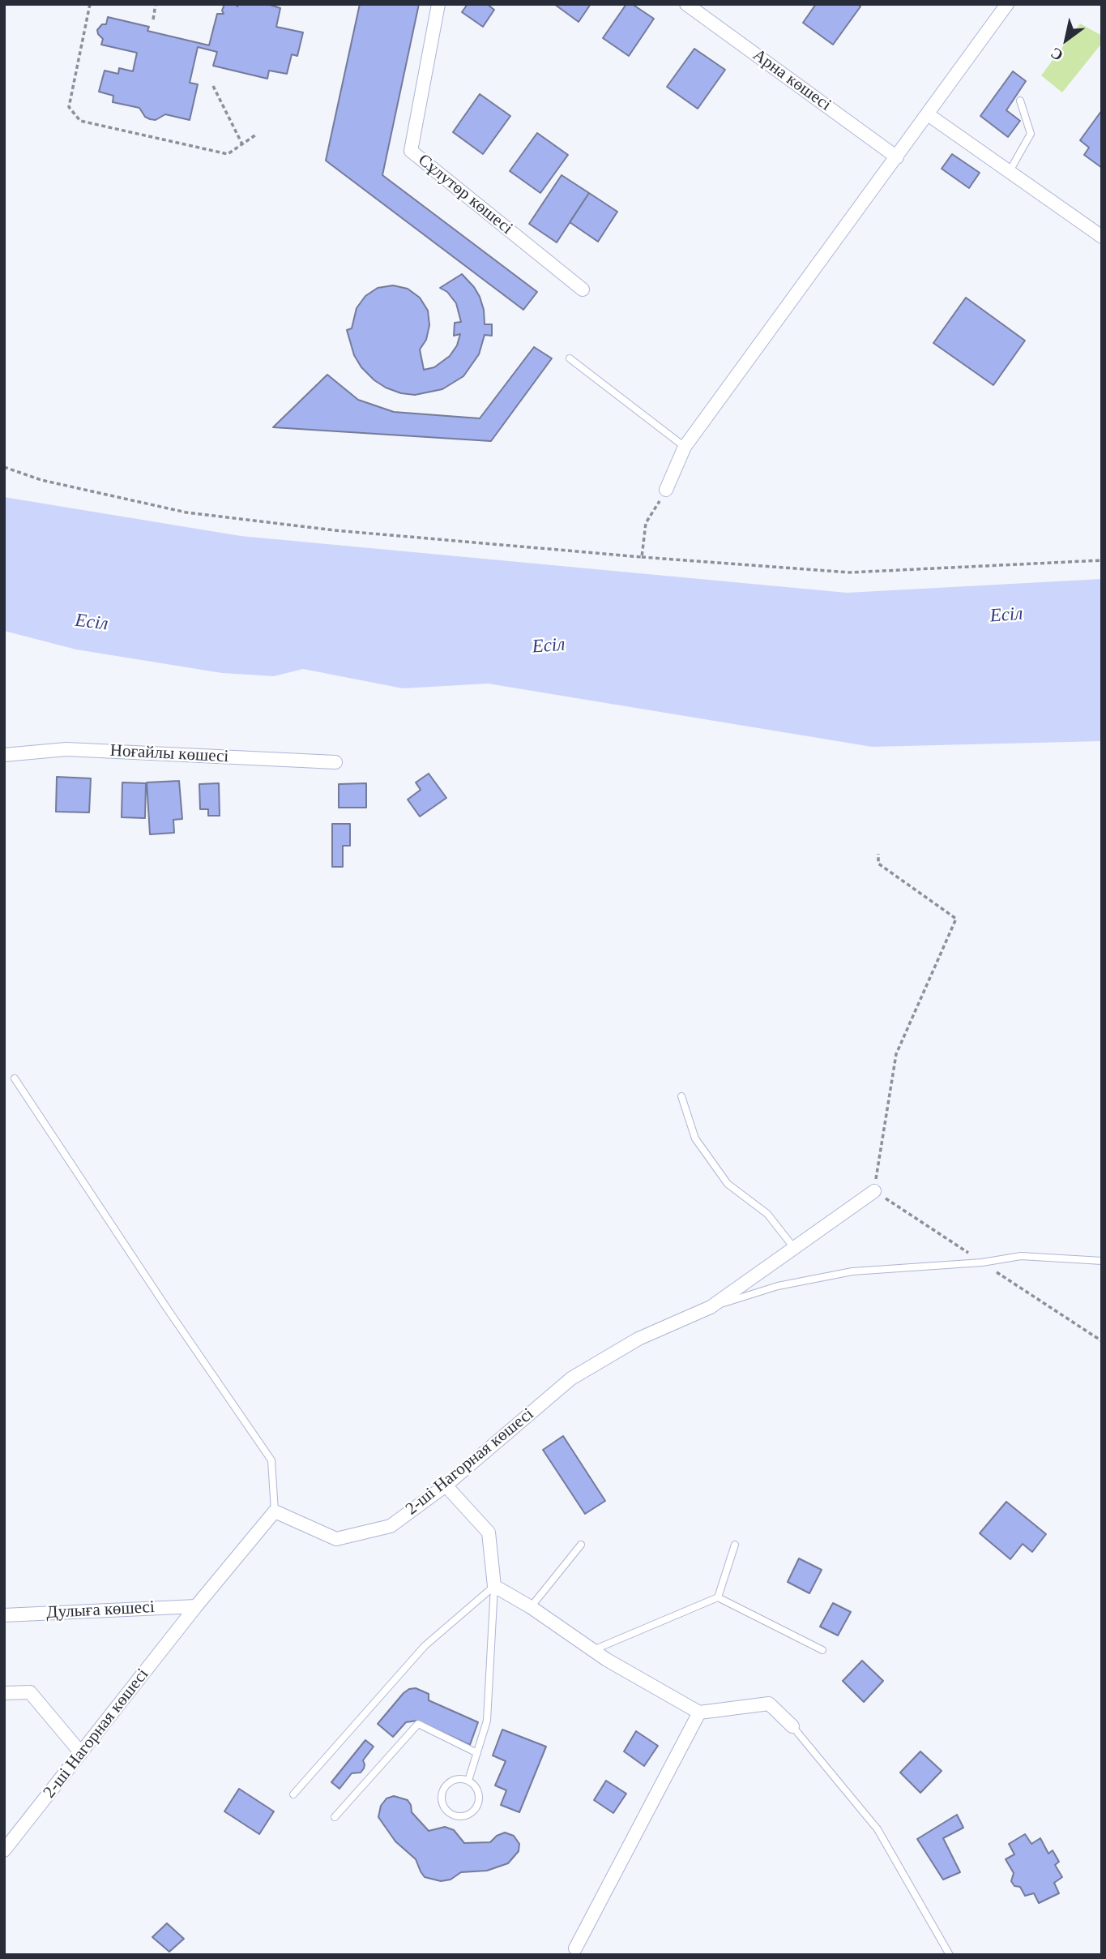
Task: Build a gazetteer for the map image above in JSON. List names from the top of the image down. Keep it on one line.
{"streets":{"street":["Арна көшесі","Сұлутөр көшесі","Ноғайлы көшесі","2-ші Нагорная көшесі","Дулыға көшесі"]},"crossings":[["2-ші Нагорная көшесі","Дулыға көшесі"]],"water":["Есіл"],"north":"bottom left"}
